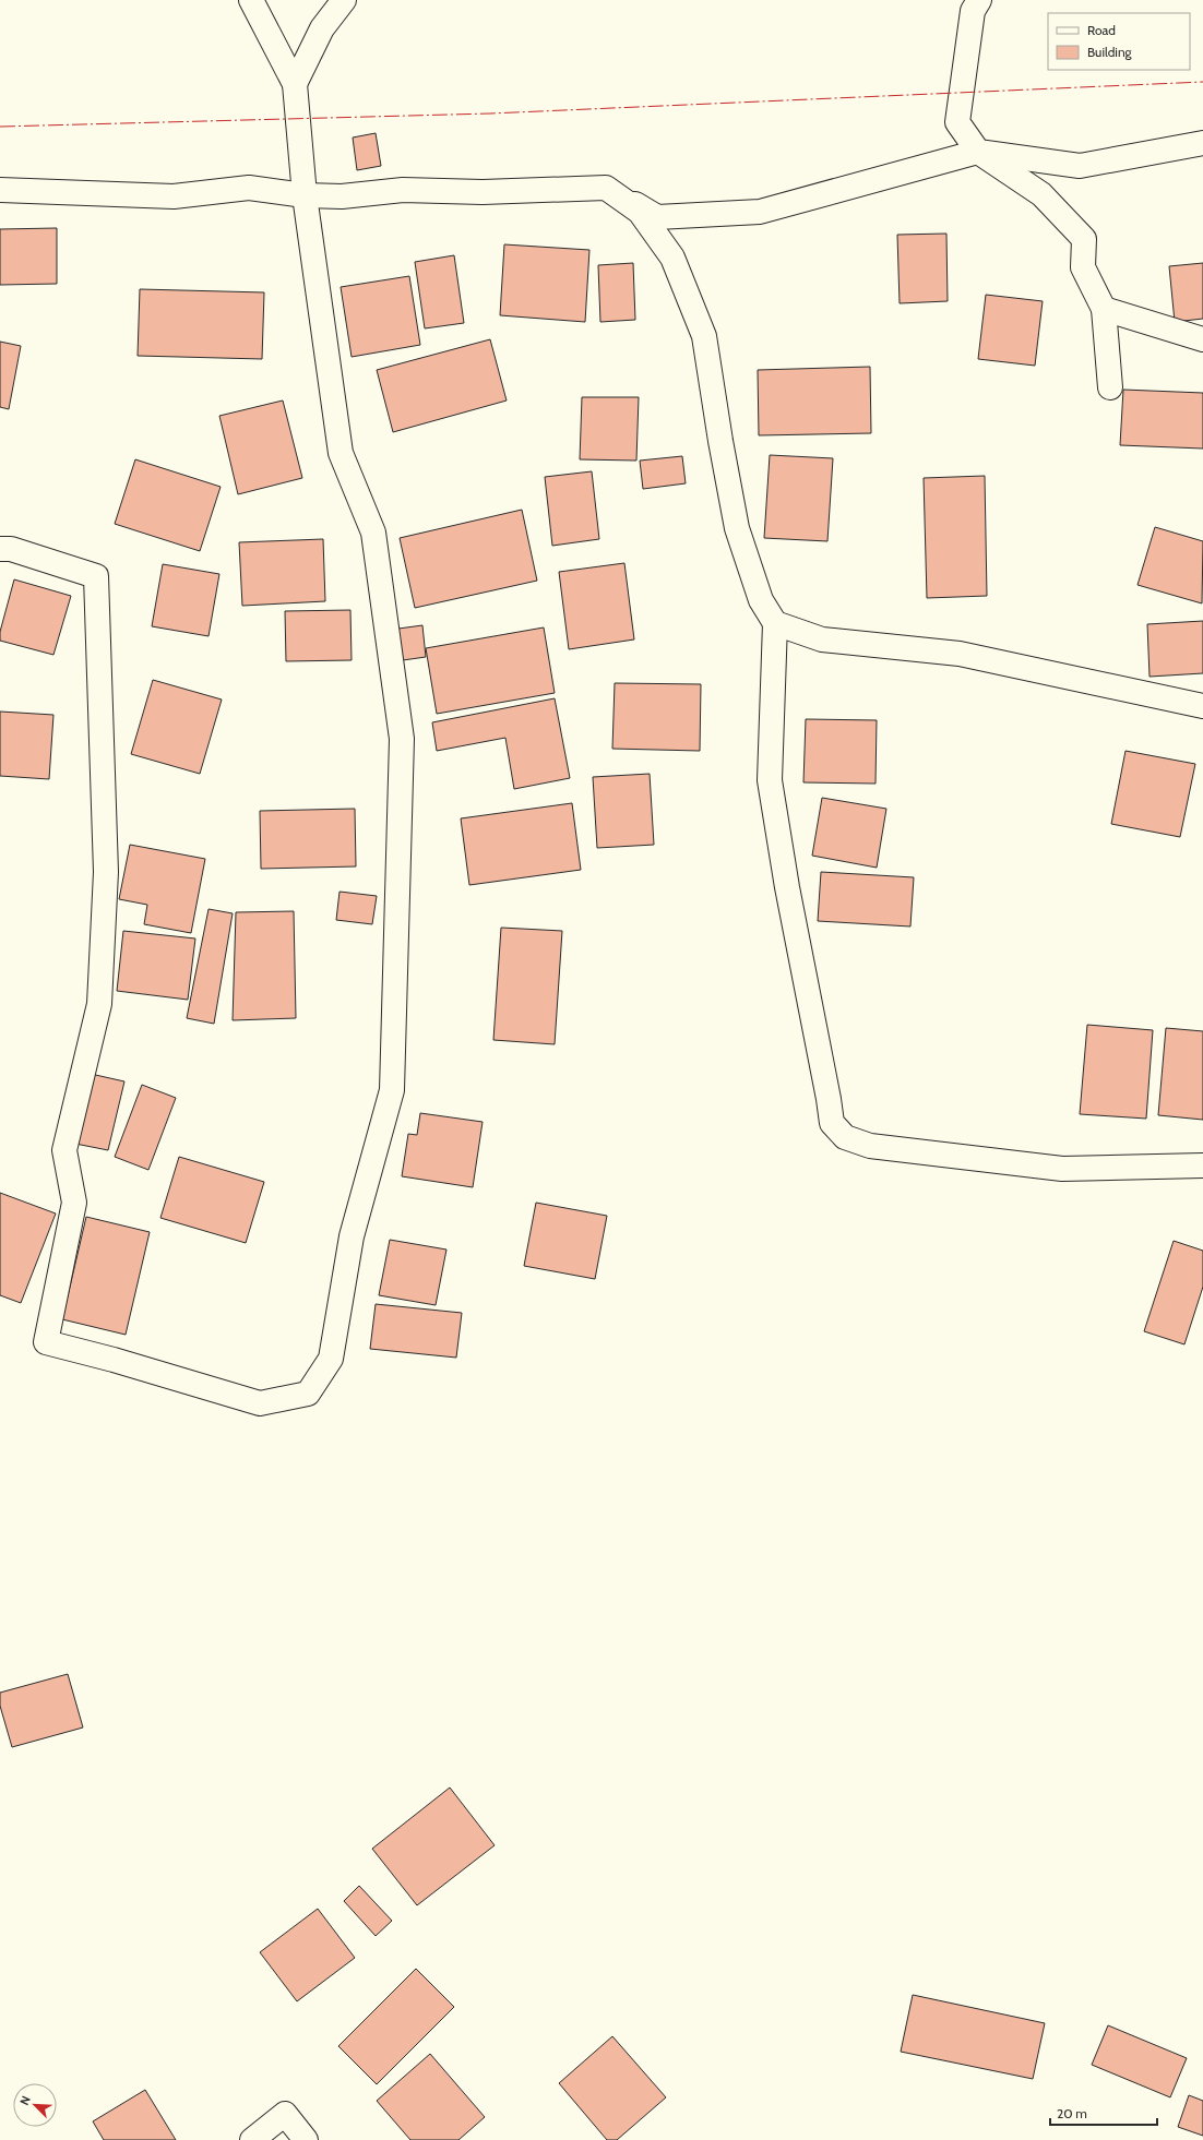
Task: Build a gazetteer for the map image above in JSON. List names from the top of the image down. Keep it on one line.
{"legend":["Road","Building"],"scale_bar":"20 m","north":"top left"}
